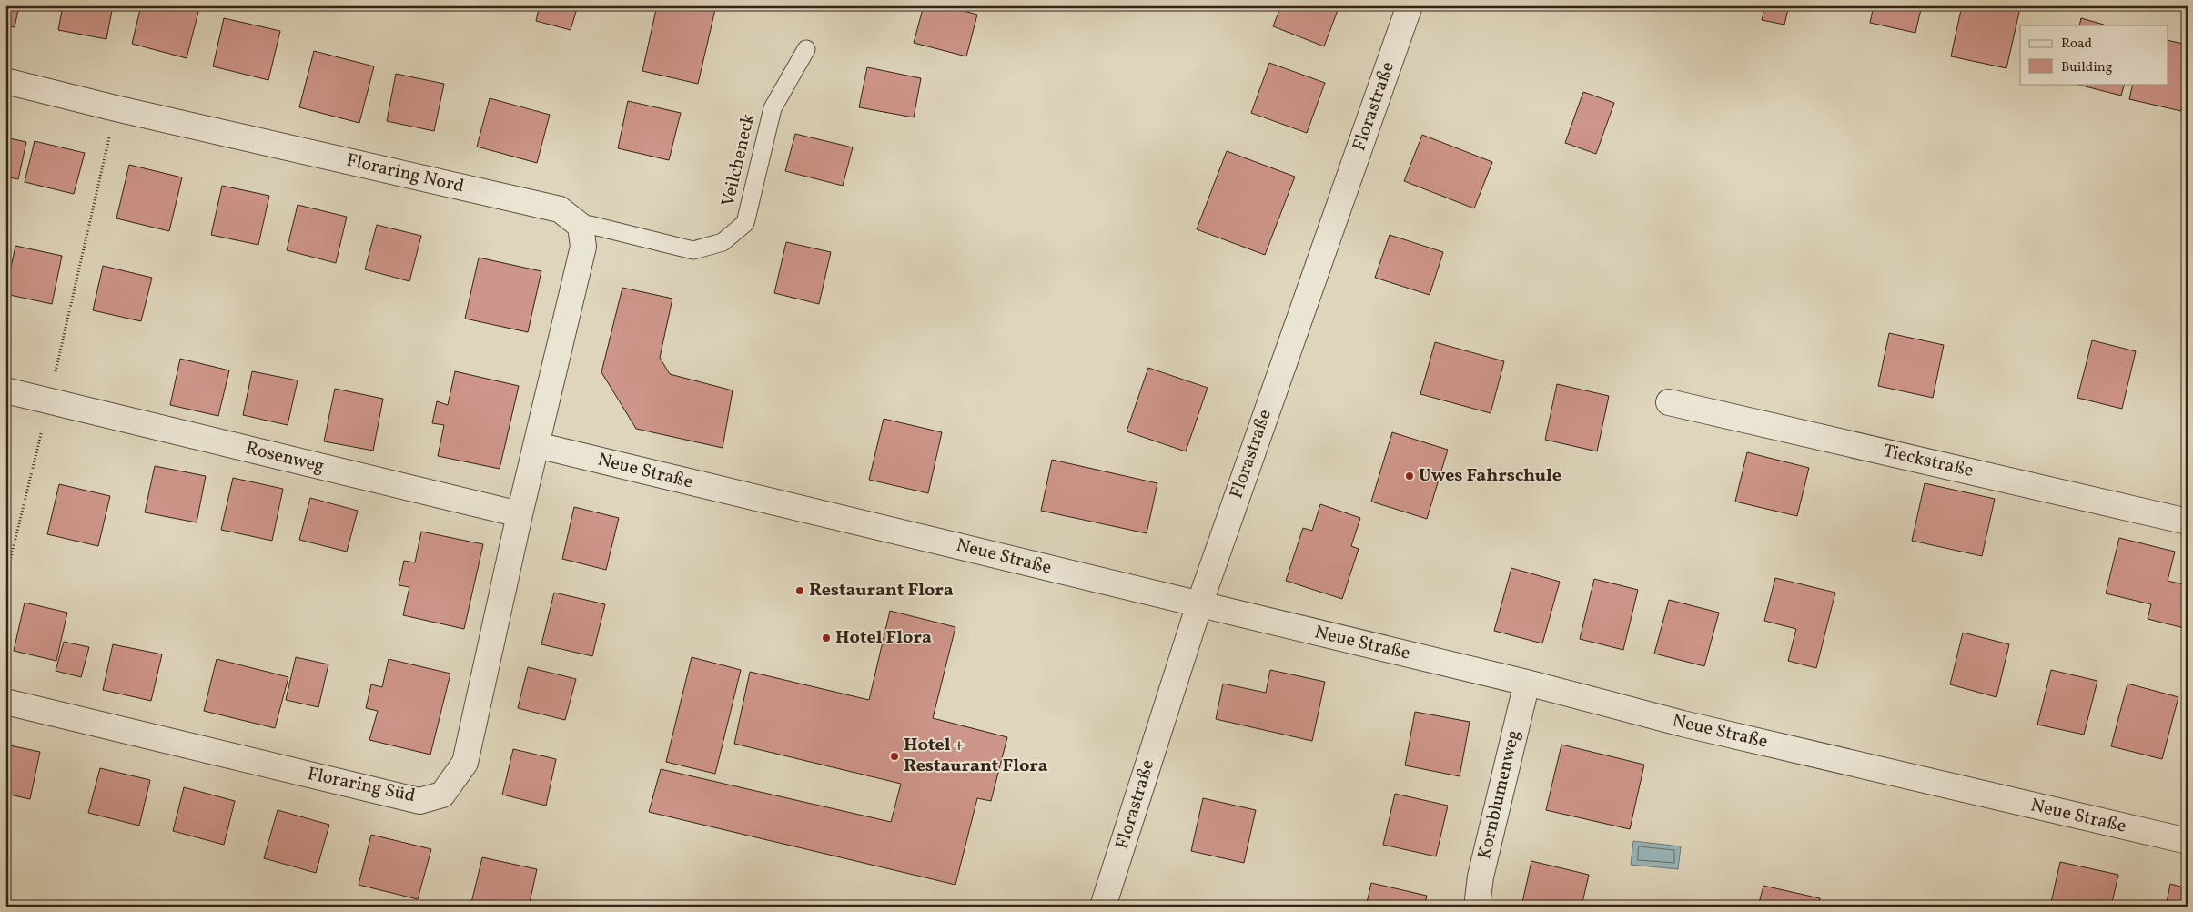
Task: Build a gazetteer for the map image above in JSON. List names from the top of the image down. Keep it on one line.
{"streets":{"street":["Florastraße","Floraring Nord","Rosenweg","Tieckstraße","Neue Straße","Floraring Süd","Kornblumenweg"],"lane":["Veilcheneck"]},"crossings":[["Florastraße","Neue Straße"],["Veilcheneck","Floraring Nord"],["Rosenweg","Floraring Süd"],["Neue Straße","Floraring Süd"],["Neue Straße","Kornblumenweg"]],"places":["Uwes Fahrschule","Restaurant Flora","Hotel Flora","Hotel + Restaurant Flora"],"legend":["Road","Building"]}
